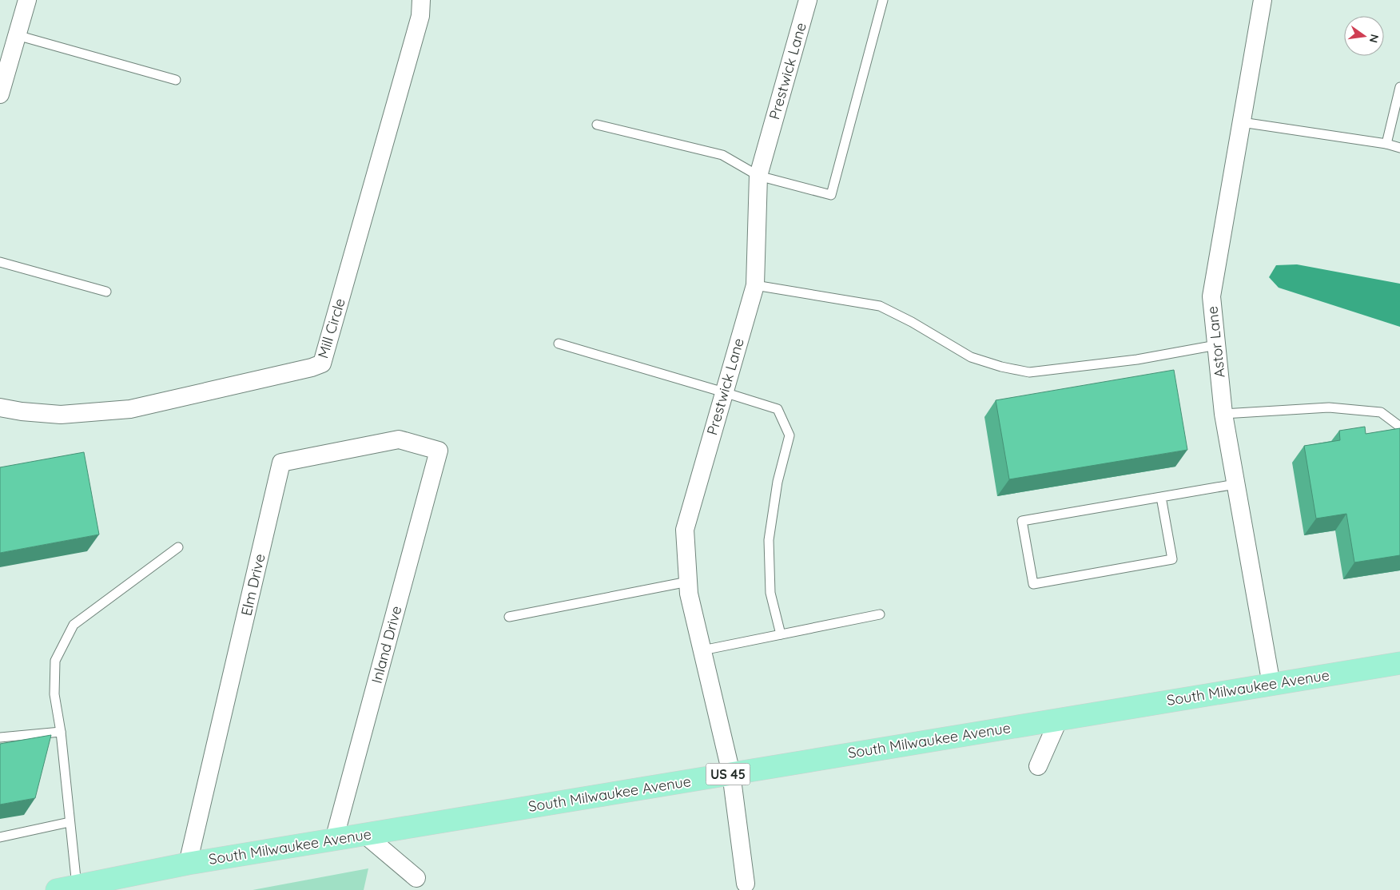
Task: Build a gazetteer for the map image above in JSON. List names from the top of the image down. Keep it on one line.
{"streets":{"main road":["South Milwaukee Avenue","US 45"],"street":["Prestwick Lane","Mill Circle","Astor Lane","Elm Drive","Inland Drive"]},"crossings":[["Prestwick Lane","South Milwaukee Avenue"],["Astor Lane","South Milwaukee Avenue"],["Elm Drive","Inland Drive"],["Elm Drive","South Milwaukee Avenue"],["Inland Drive","South Milwaukee Avenue"]],"north":"right"}
